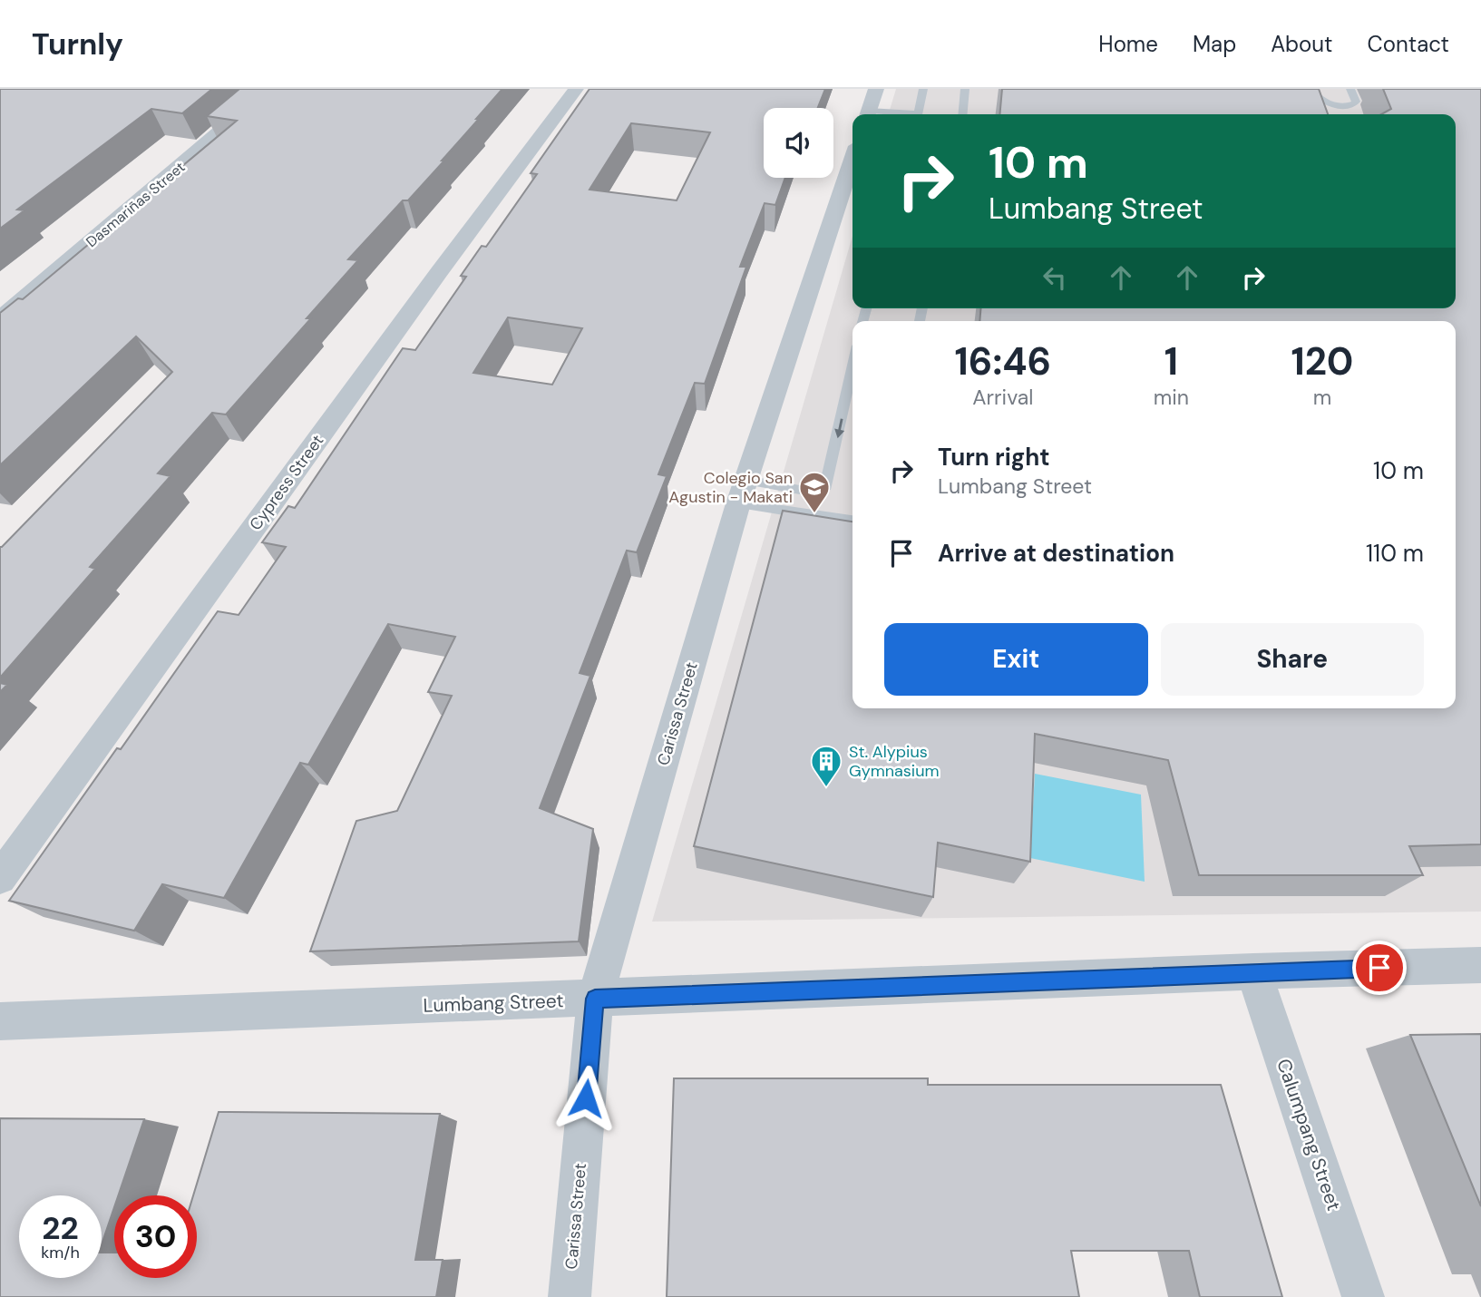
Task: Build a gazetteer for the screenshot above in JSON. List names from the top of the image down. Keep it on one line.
{"streets":{"street":["Dasmariñas Street","Cypress Street","Carissa Street","Lumbang Street","Calumpang Street"]},"crossings":[["Carissa Street","Lumbang Street"],["Lumbang Street","Calumpang Street"]],"places":{"school or university":["Colegio San Agustin - Makati"],"building":["St. Alypius Gymnasium"]},"page":{"header":"Turnly","nav":["Home","Map","About","Contact"],"turn":["10 m","Lumbang Street"],"eta":["16:46","Arrival","1","min","120","m"],"list":[{"name":"Turn right","note":"Lumbang Street","value":"10 m"},{"name":"Arrive at destination","value":"110 m"}],"buttons":["Exit","Share"],"speed":"22 km/h","limit":"30"}}
